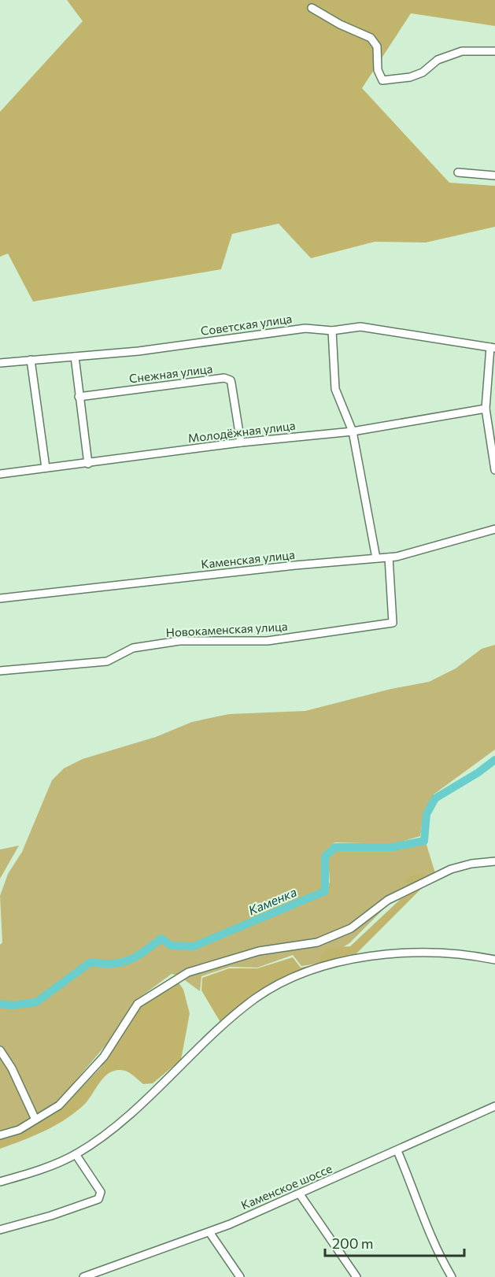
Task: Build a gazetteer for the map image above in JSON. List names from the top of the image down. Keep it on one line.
{"streets":{"street":["Советская улица","Снежная улица","Молодёжная улица","Каменская улица","Новокаменская улица","Каменское шоссе"]},"crossings":[["Снежная улица","Молодёжная улица"],["Каменская улица","Новокаменская улица"]],"water":["Каменка"],"scale_bar":"200 m"}
